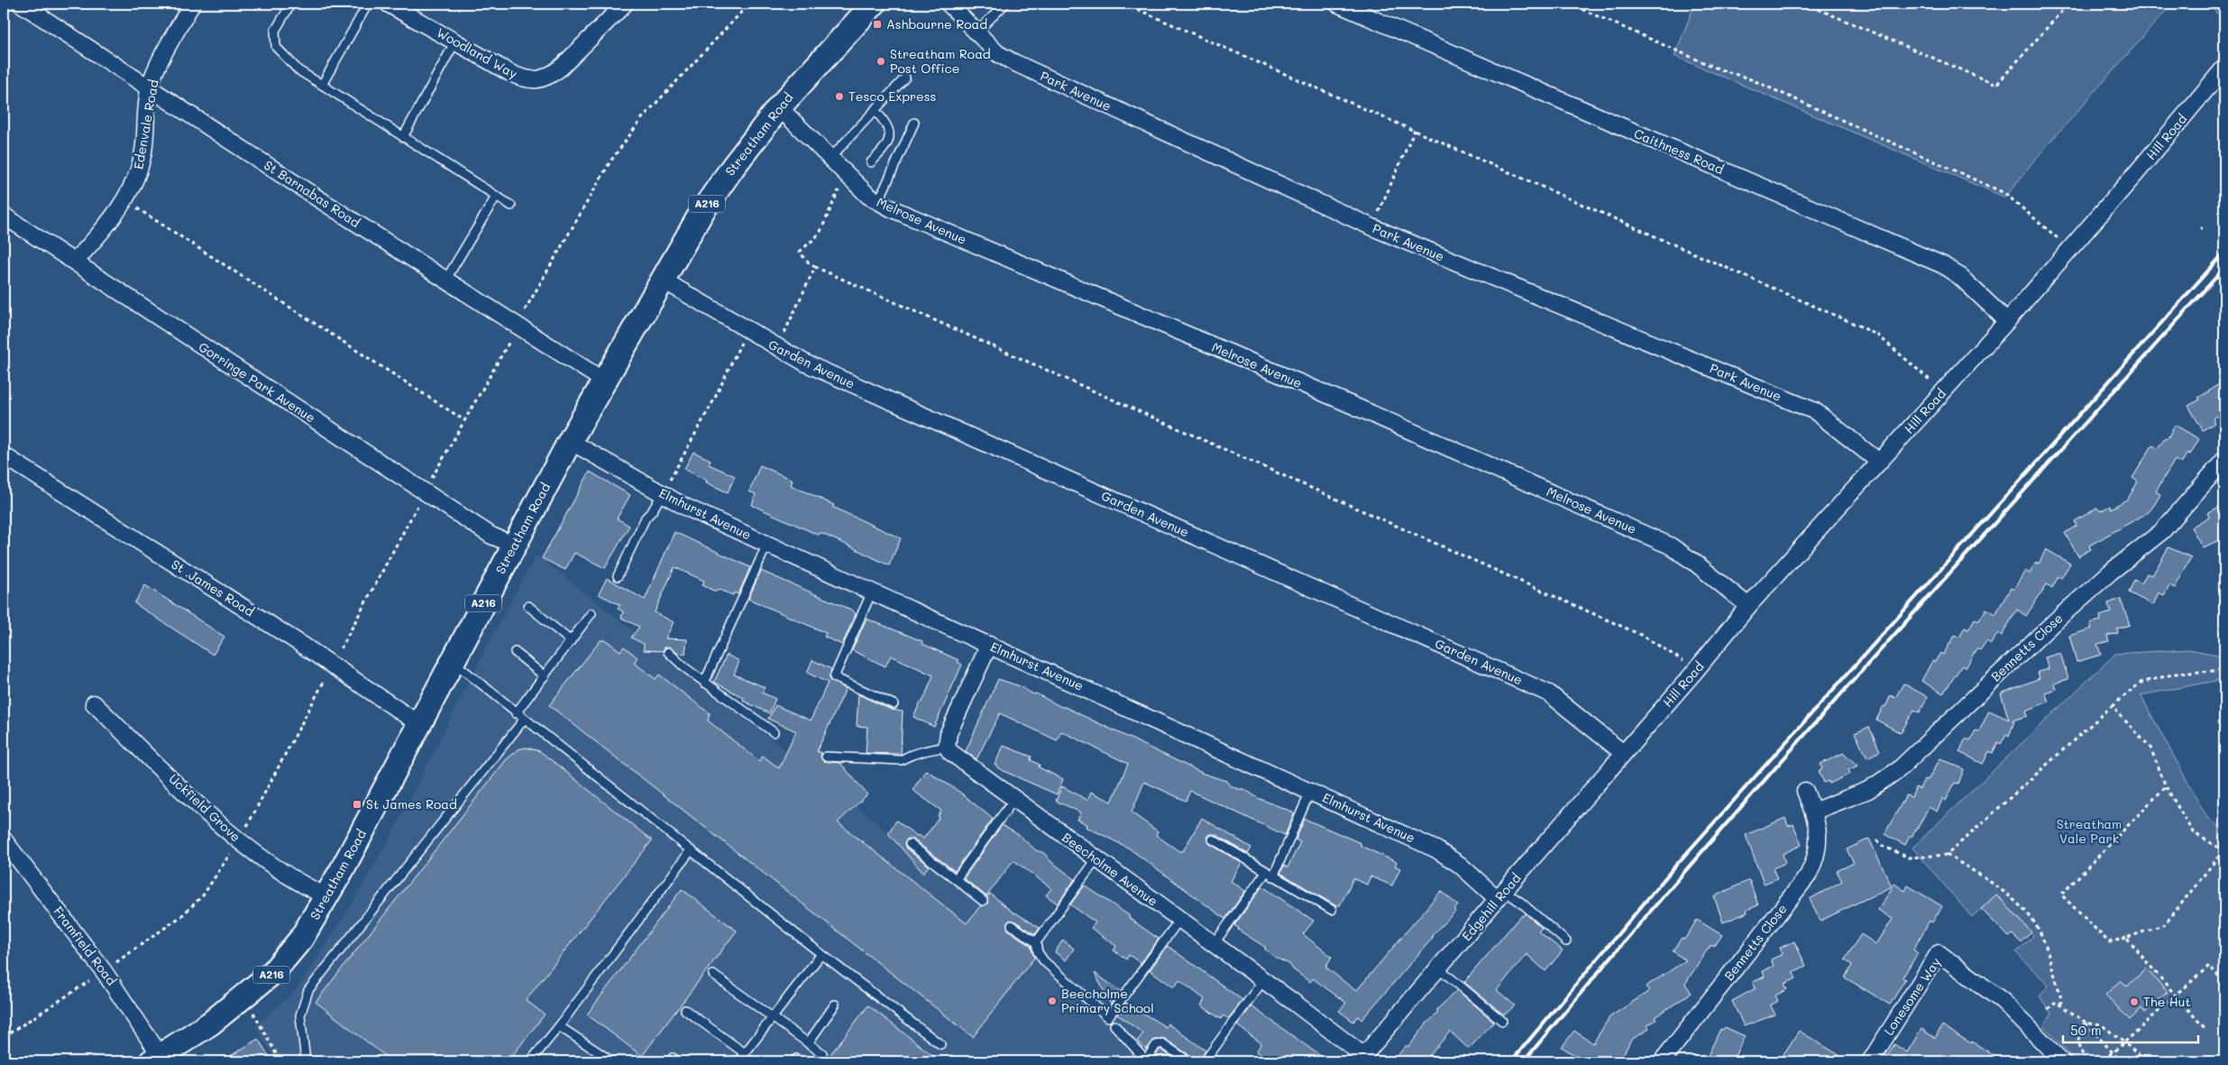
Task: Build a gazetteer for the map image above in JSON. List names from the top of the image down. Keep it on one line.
{"streets":{"main road":["Streatham Road","A216"],"street":["Woodland Way","Park Avenue","Edenvale Road","Hill Road","Caithness Road","St Barnabas Road","Melrose Avenue","Garden Avenue","Gorringe Park Avenue","Elmhurst Avenue","St .James Road","Bennetts Close","Uckfield Grove","Beecholme Avenue","Edgehill Road","Framfield Road","Lonesome Way"]},"crossings":[["Park Avenue","Hill Road"],["Edenvale Road","St Barnabas Road"],["Edenvale Road","Gorringe Park Avenue"],["Streatham Road","St Barnabas Road"],["Streatham Road","Melrose Avenue"],["Streatham Road","Garden Avenue"],["Streatham Road","Gorringe Park Avenue"],["Streatham Road","Elmhurst Avenue"],["Streatham Road","St .James Road"],["Streatham Road","Uckfield Grove"],["Streatham Road","Framfield Road"],["Hill Road","Caithness Road"],["Hill Road","Melrose Avenue"],["Hill Road","Garden Avenue"],["Hill Road","Edgehill Road"],["Garden Avenue","Edgehill Road"],["Elmhurst Avenue","Edgehill Road"],["Beecholme Avenue","Edgehill Road"]],"parks":["Streatham Vale Park"],"places":{"transit":["Ashbourne Road","St James Road"],"other":["Streatham Road Post Office","Tesco Express","Beecholme Primary School","The Hut"]},"scale_bar":"50 m"}
